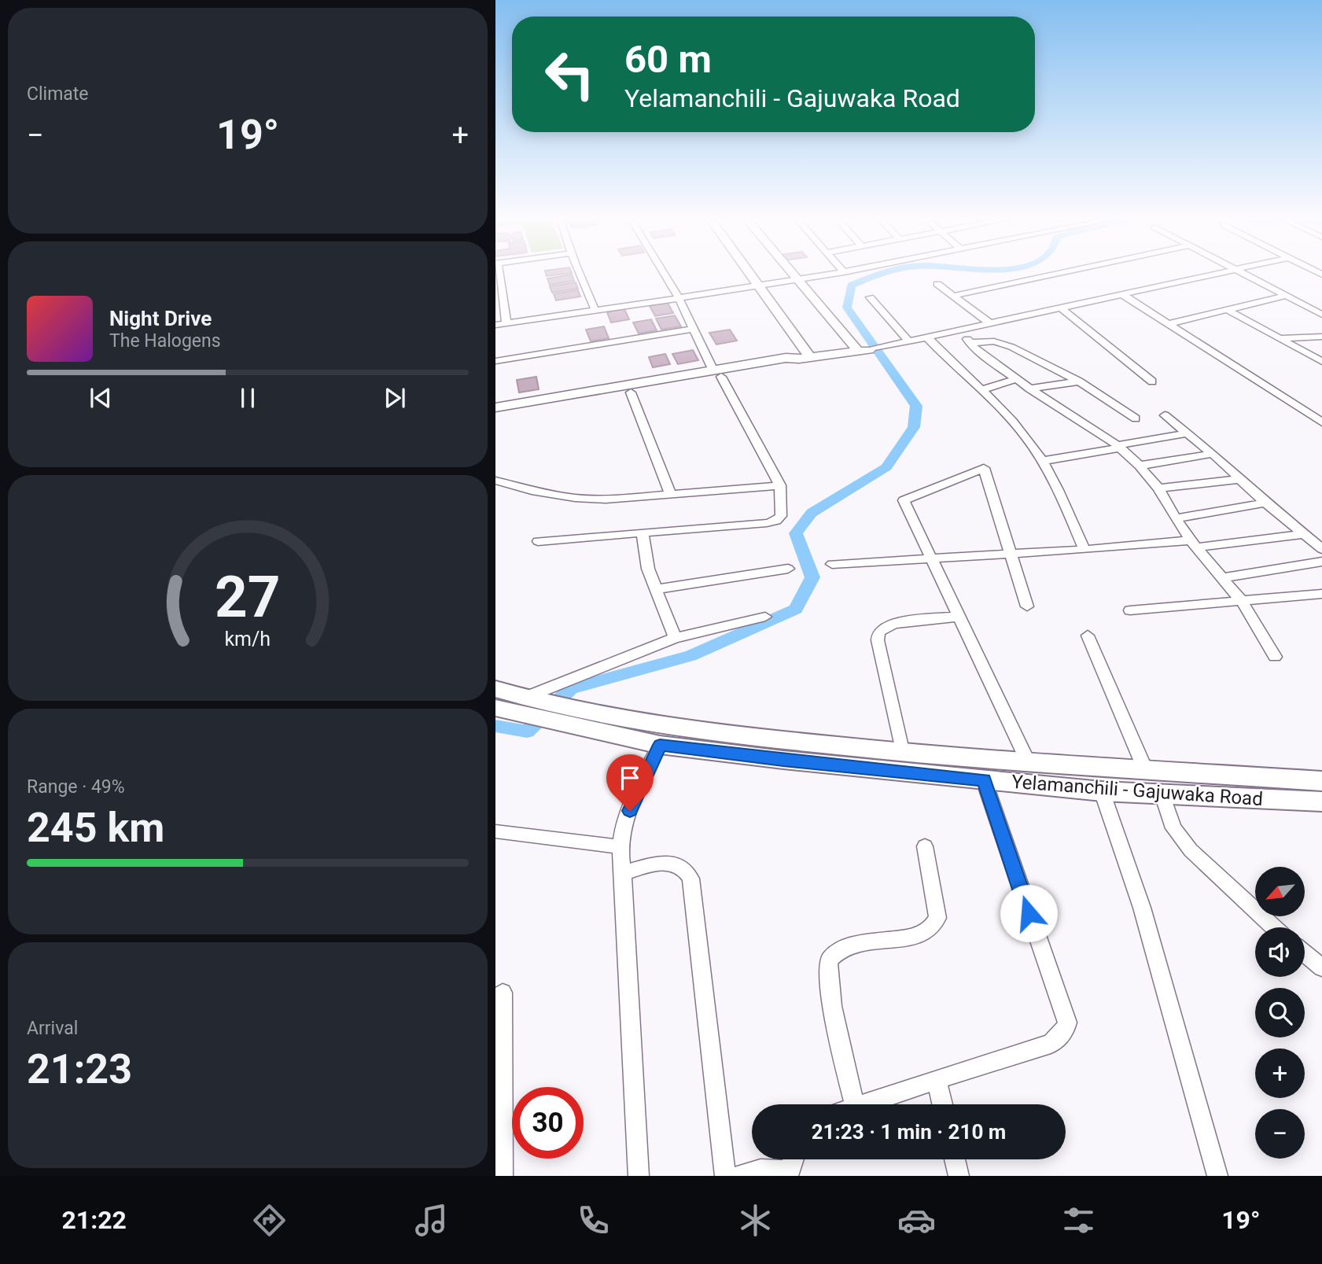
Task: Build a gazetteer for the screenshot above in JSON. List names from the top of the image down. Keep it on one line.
{"streets":{"main road":["Yelamanchili - Gajuwaka Road"]},"north":"bottom left","page":{"tile":["Climate",["Range · 49%","245 km"],["Arrival","21:23"]],"turn":["60 m","Yelamanchili - Gajuwaka Road"],"heat":["−","19°","+"],"song":["Night Drive","The Halogens"],"map_buttons":["+","−"],"limit":"30","trip":"21:23 · 1 min · 210 m","tabs":["21:22","19°"],"gauge":["27","km/h"]}}
